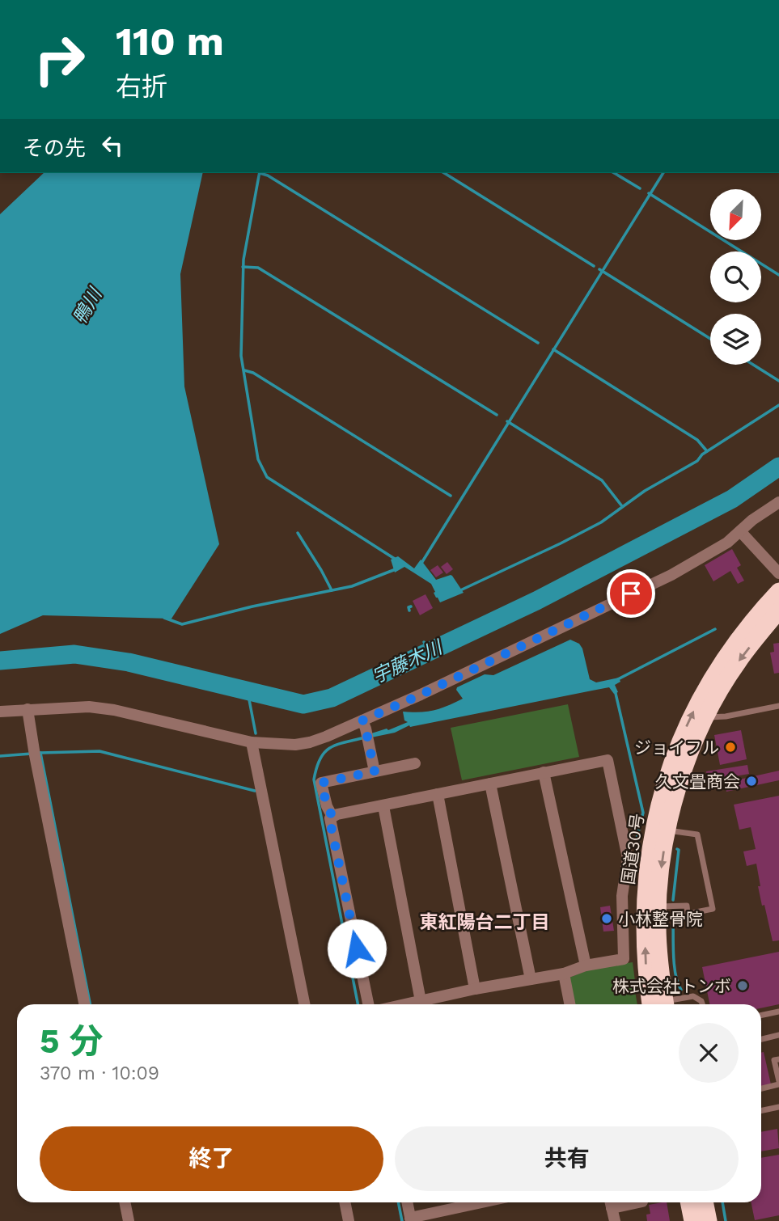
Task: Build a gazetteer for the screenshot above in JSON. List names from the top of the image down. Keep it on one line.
{"streets":{"highway":["国道30号"]},"districts":["東紅陽台二丁目"],"water":["鴨川","宇藤木川"],"places":["ジョイフル","久文畳商会","小林整骨院","株式会社トンボ"],"north":"bottom left","page":{"turn":["110 m","右折"],"then":"その先","heading":["5 分","370 m · 10:09"],"buttons":["終了","共有"]}}
